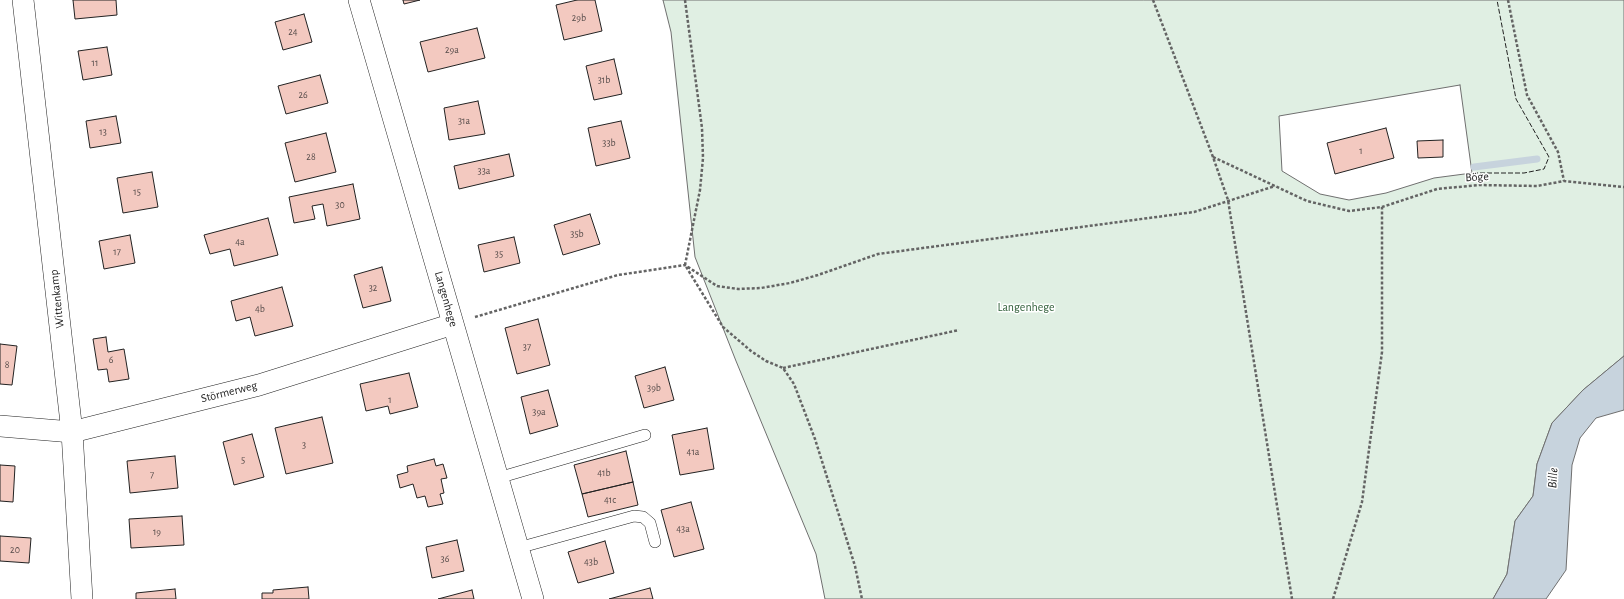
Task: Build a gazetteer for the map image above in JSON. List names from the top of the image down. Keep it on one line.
{"streets":{"street":["Wittenkamp","Langenhege","Störmerweg"],"path":["Böge"]},"crossings":[["Wittenkamp","Störmerweg"],["Langenhege","Störmerweg"]],"water":["Bille"],"parks":["Langenhege"],"house_numbers":["29b","24","29a","11","31b","26","31a","13","33b","1","28","33a","15","30","35b","4a","17","35","32","4b","37","6","8","39b","1","39a","3","41a","5","41b","7","41c","43a","19","20","36","43b"]}
